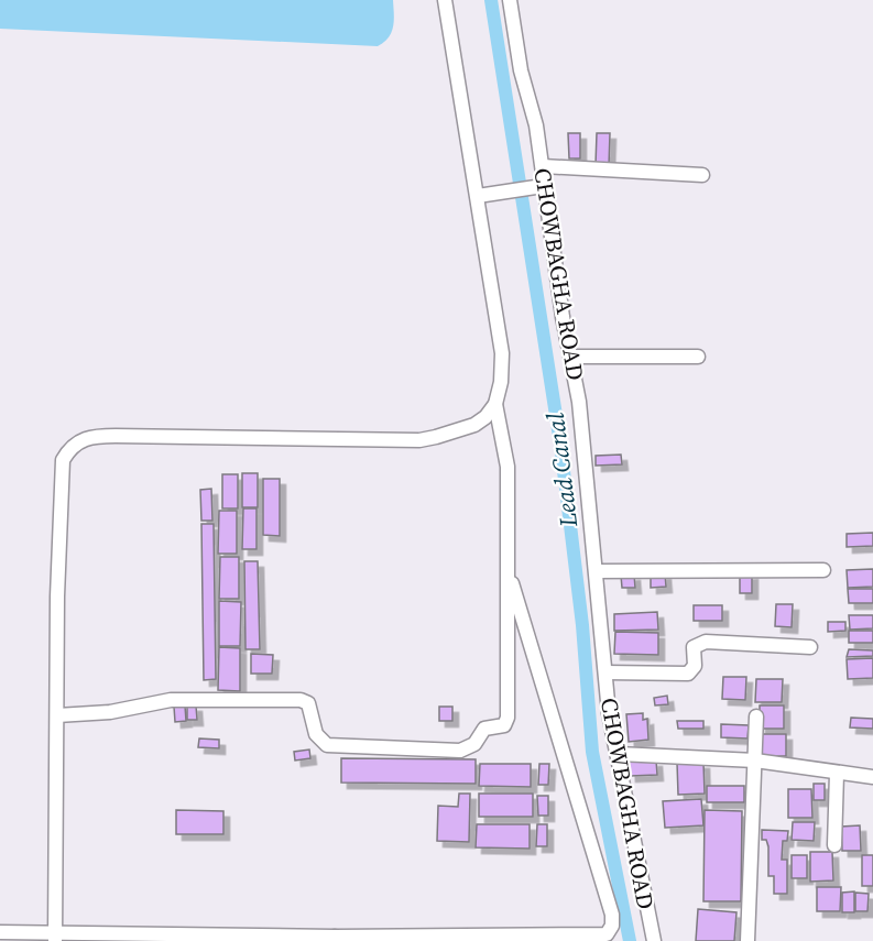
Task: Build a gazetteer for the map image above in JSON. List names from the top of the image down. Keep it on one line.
{"streets":{"street":["CHOWBAGHA ROAD"]},"water":["Lead Canal"]}
